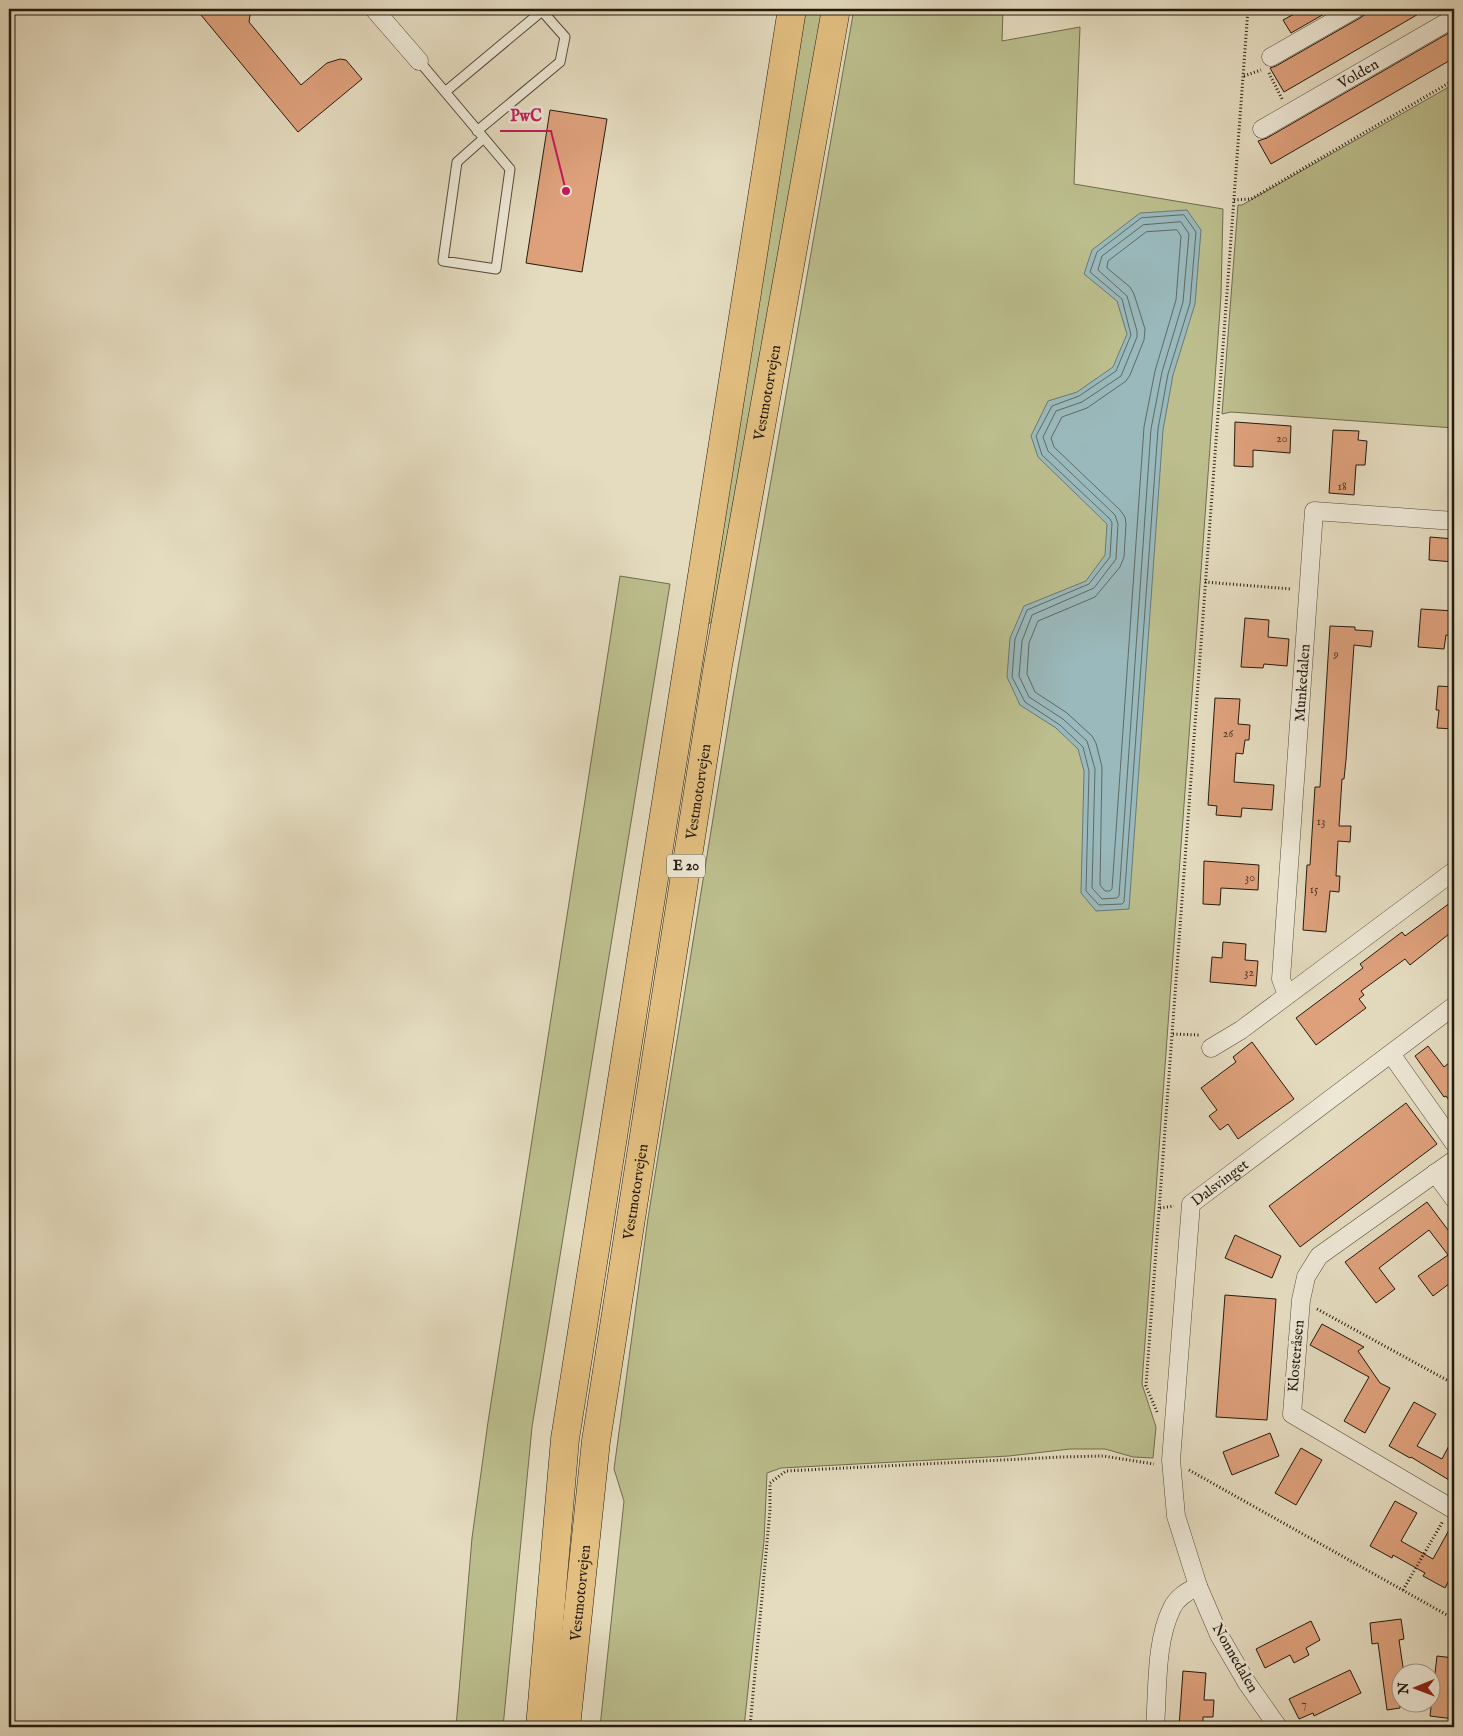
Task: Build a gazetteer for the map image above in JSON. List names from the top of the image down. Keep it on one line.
{"streets":{"highway":["Vestmotorvejen","E 20"],"street":["Volden","Munkedalen","Dalsvinget","Klosteråsen","Nonnedalen"]},"crossings":[["Dalsvinget","Nonnedalen"]],"places":["PwC"],"house_numbers":["20","18","9","26","13","30","15","32","7"],"north":"left"}
